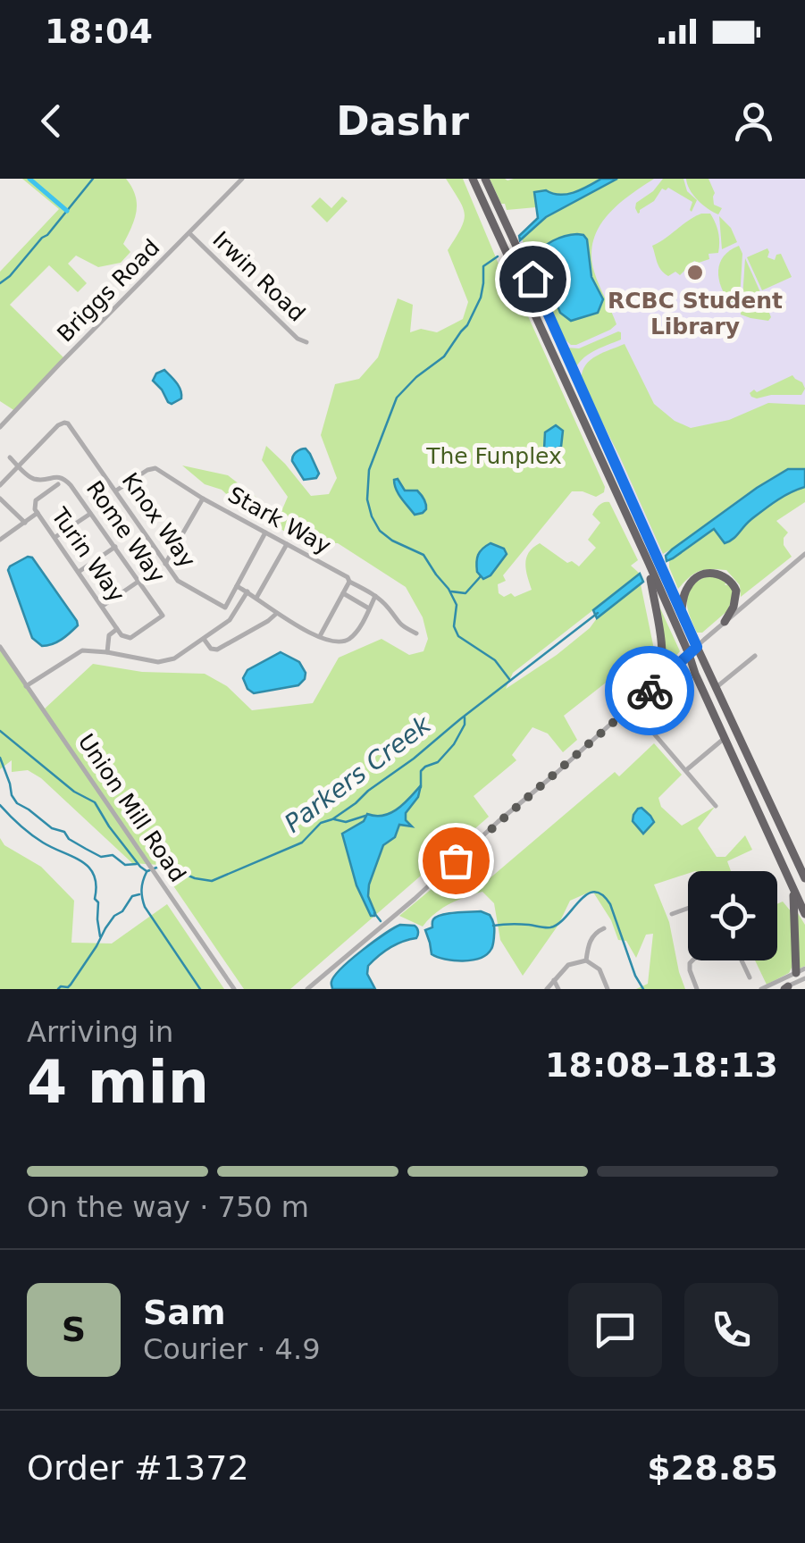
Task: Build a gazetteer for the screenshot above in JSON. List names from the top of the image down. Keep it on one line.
{"streets":{"street":["Irwin Road","Briggs Road","Knox Way","Stark Way","Rome Way","Turin Way","Union Mill Road"]},"crossings":[["Irwin Road","Briggs Road"],["Knox Way","Stark Way"],["Knox Way","Rome Way"],["Rome Way","Turin Way"]],"water":["Parkers Creek"],"parks":["The Funplex"],"places":["RCBC Student Library"],"page":{"status":"18:04","header":"Dashr","heading":["4 min","Arriving in","18:08–18:13"],"panel":["Sam","Courier · 4.9","Order #1372","$28.85"],"bar":"On the way · 750 m","round":"S"}}
